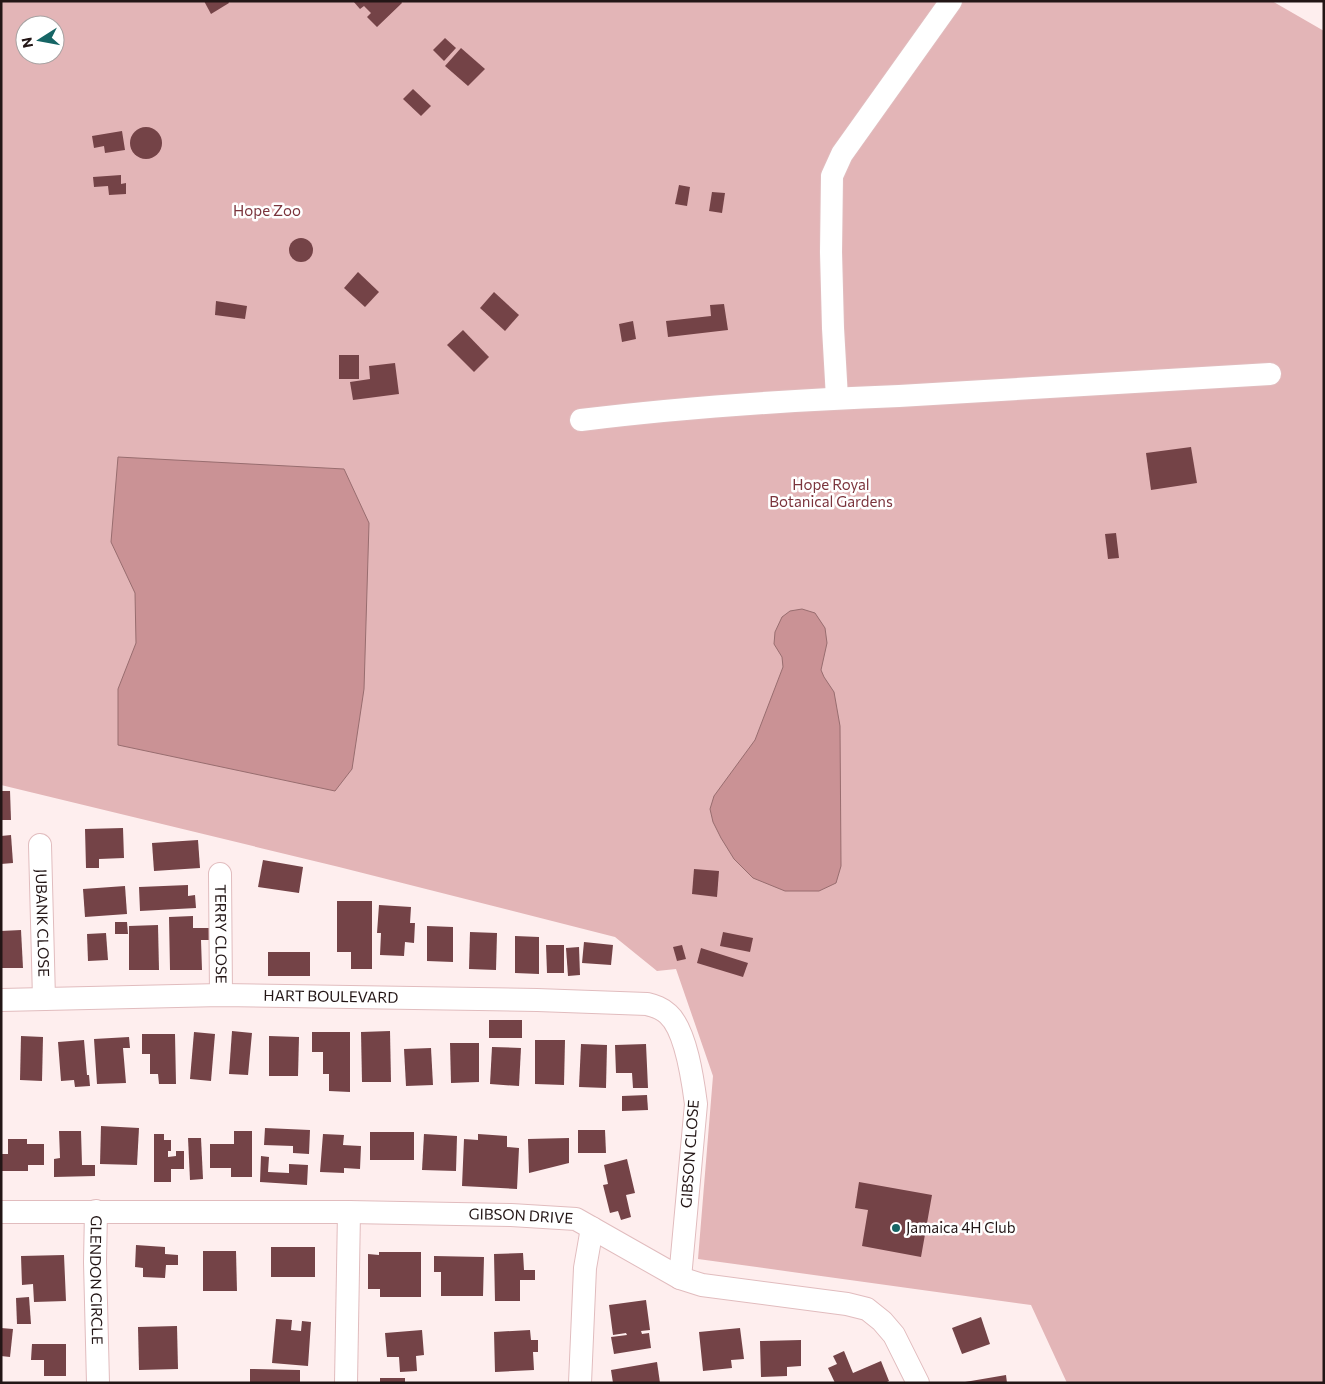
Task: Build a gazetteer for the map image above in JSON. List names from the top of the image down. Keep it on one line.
{"streets":{"street":["JUBANK CLOSE","TERRY CLOSE","HART BOULEVARD","GIBSON CLOSE","GIBSON DRIVE","GLENDON CIRCLE"]},"crossings":[["JUBANK CLOSE","HART BOULEVARD"],["TERRY CLOSE","HART BOULEVARD"],["HART BOULEVARD","GIBSON CLOSE"],["GIBSON CLOSE","GIBSON DRIVE"],["GIBSON DRIVE","GLENDON CIRCLE"]],"parks":["Hope Zoo","Hope Royal Botanical Gardens"],"places":["Jamaica 4H Club"],"north":"left"}
